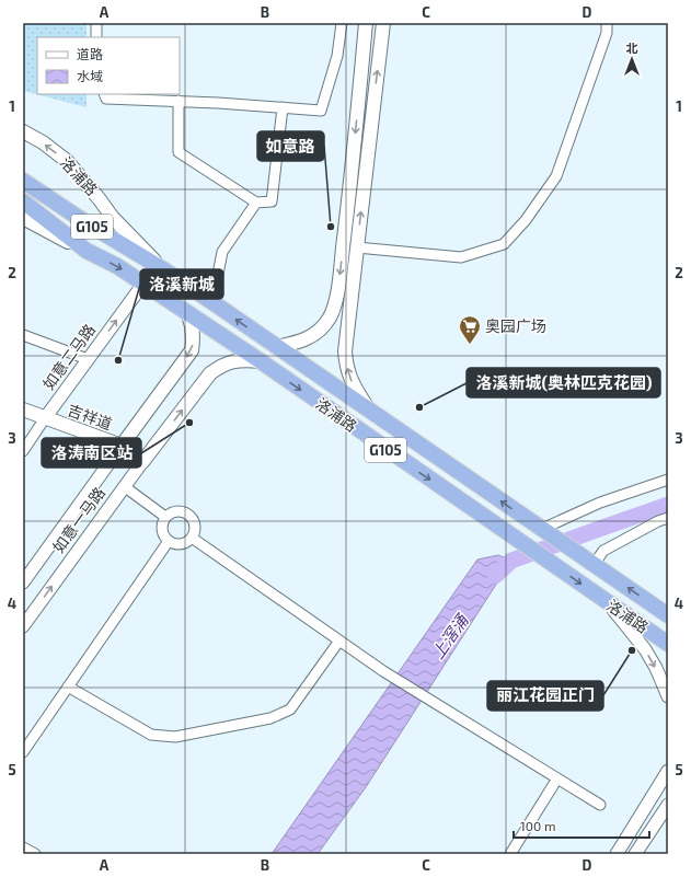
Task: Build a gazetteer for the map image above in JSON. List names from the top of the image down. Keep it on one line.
{"streets":{"highway":["洛浦路","G105"],"main road":["吉祥道","如意一马路"],"street":["如意二马路"]},"crossings":[["洛浦路","如意二马路"],["洛浦路","如意一马路"],["如意二马路","吉祥道"],["吉祥道","如意一马路"]],"one_way":["如意二马路"],"water":["上滘涌"],"places":{"other":["如意路","洛溪新城","洛溪新城(奥林匹克花园)","洛涛南区站","丽江花园正门"],"supermarket":["奥园广场"]},"legend":["道路","水域"],"scale_bar":"100 m","north":"top","grid":{"columns":["A","B","C","D"],"rows":["1","2","3","4","5"]}}
